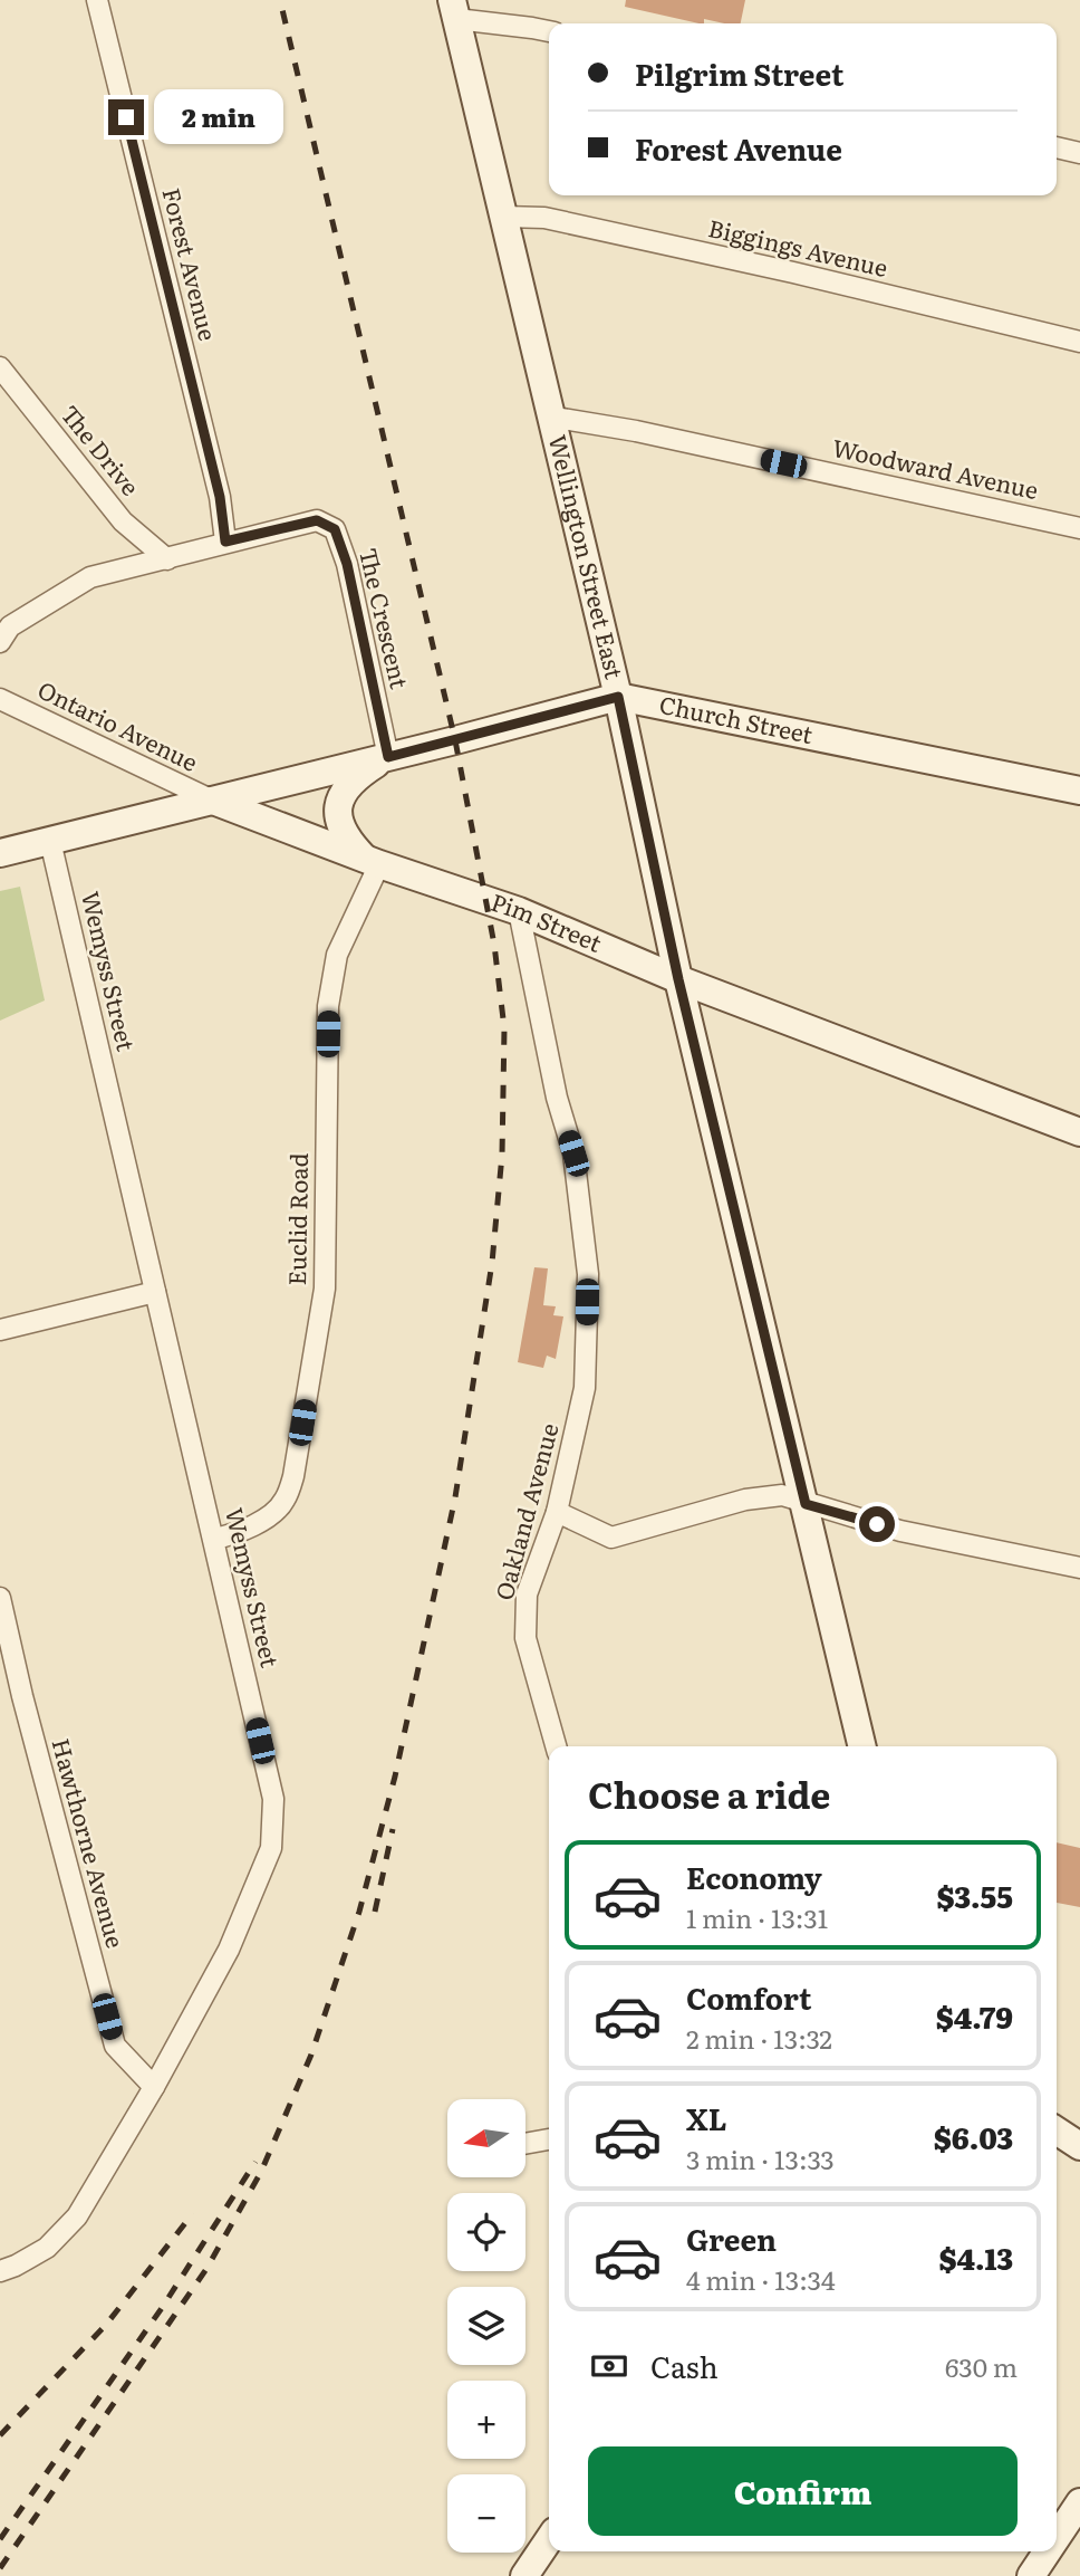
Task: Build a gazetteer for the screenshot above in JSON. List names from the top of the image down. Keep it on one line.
{"streets":{"main road":["Wellington Street East","Church Street","Pim Street"],"street":["Biggings Avenue","Forest Avenue","The Drive","Woodward Avenue","The Crescent","Ontario Avenue","Wemyss Street","Euclid Road","Oakland Avenue","Hawthorne Avenue"]},"crossings":[["Biggings Avenue","Wellington Street East"],["Forest Avenue","The Crescent"],["The Drive","The Crescent"],["Woodward Avenue","Wellington Street East"],["Wellington Street East","Church Street"],["Wellington Street East","Pim Street"],["The Crescent","Church Street"],["Church Street","Ontario Avenue"],["Church Street","Pim Street"],["Ontario Avenue","Pim Street"],["Pim Street","Euclid Road"],["Pim Street","Oakland Avenue"],["Wemyss Street","Euclid Road"],["Wemyss Street","Hawthorne Avenue"]],"north":"left","page":{"banner":["Pilgrim Street","Forest Avenue"],"bubble":"2 min","heading":"Choose a ride","list":[{"name":"Economy","note":"1 min · 13:31","value":"$3.55"},{"name":"Comfort","note":"2 min · 13:32","value":"$4.79"},{"name":"XL","note":"3 min · 13:33","value":"$6.03"},{"name":"Green","note":"4 min · 13:34","value":"$4.13"}],"map_buttons":["+","−"],"pay":["Cash","630 m"],"buttons":"Confirm"}}
